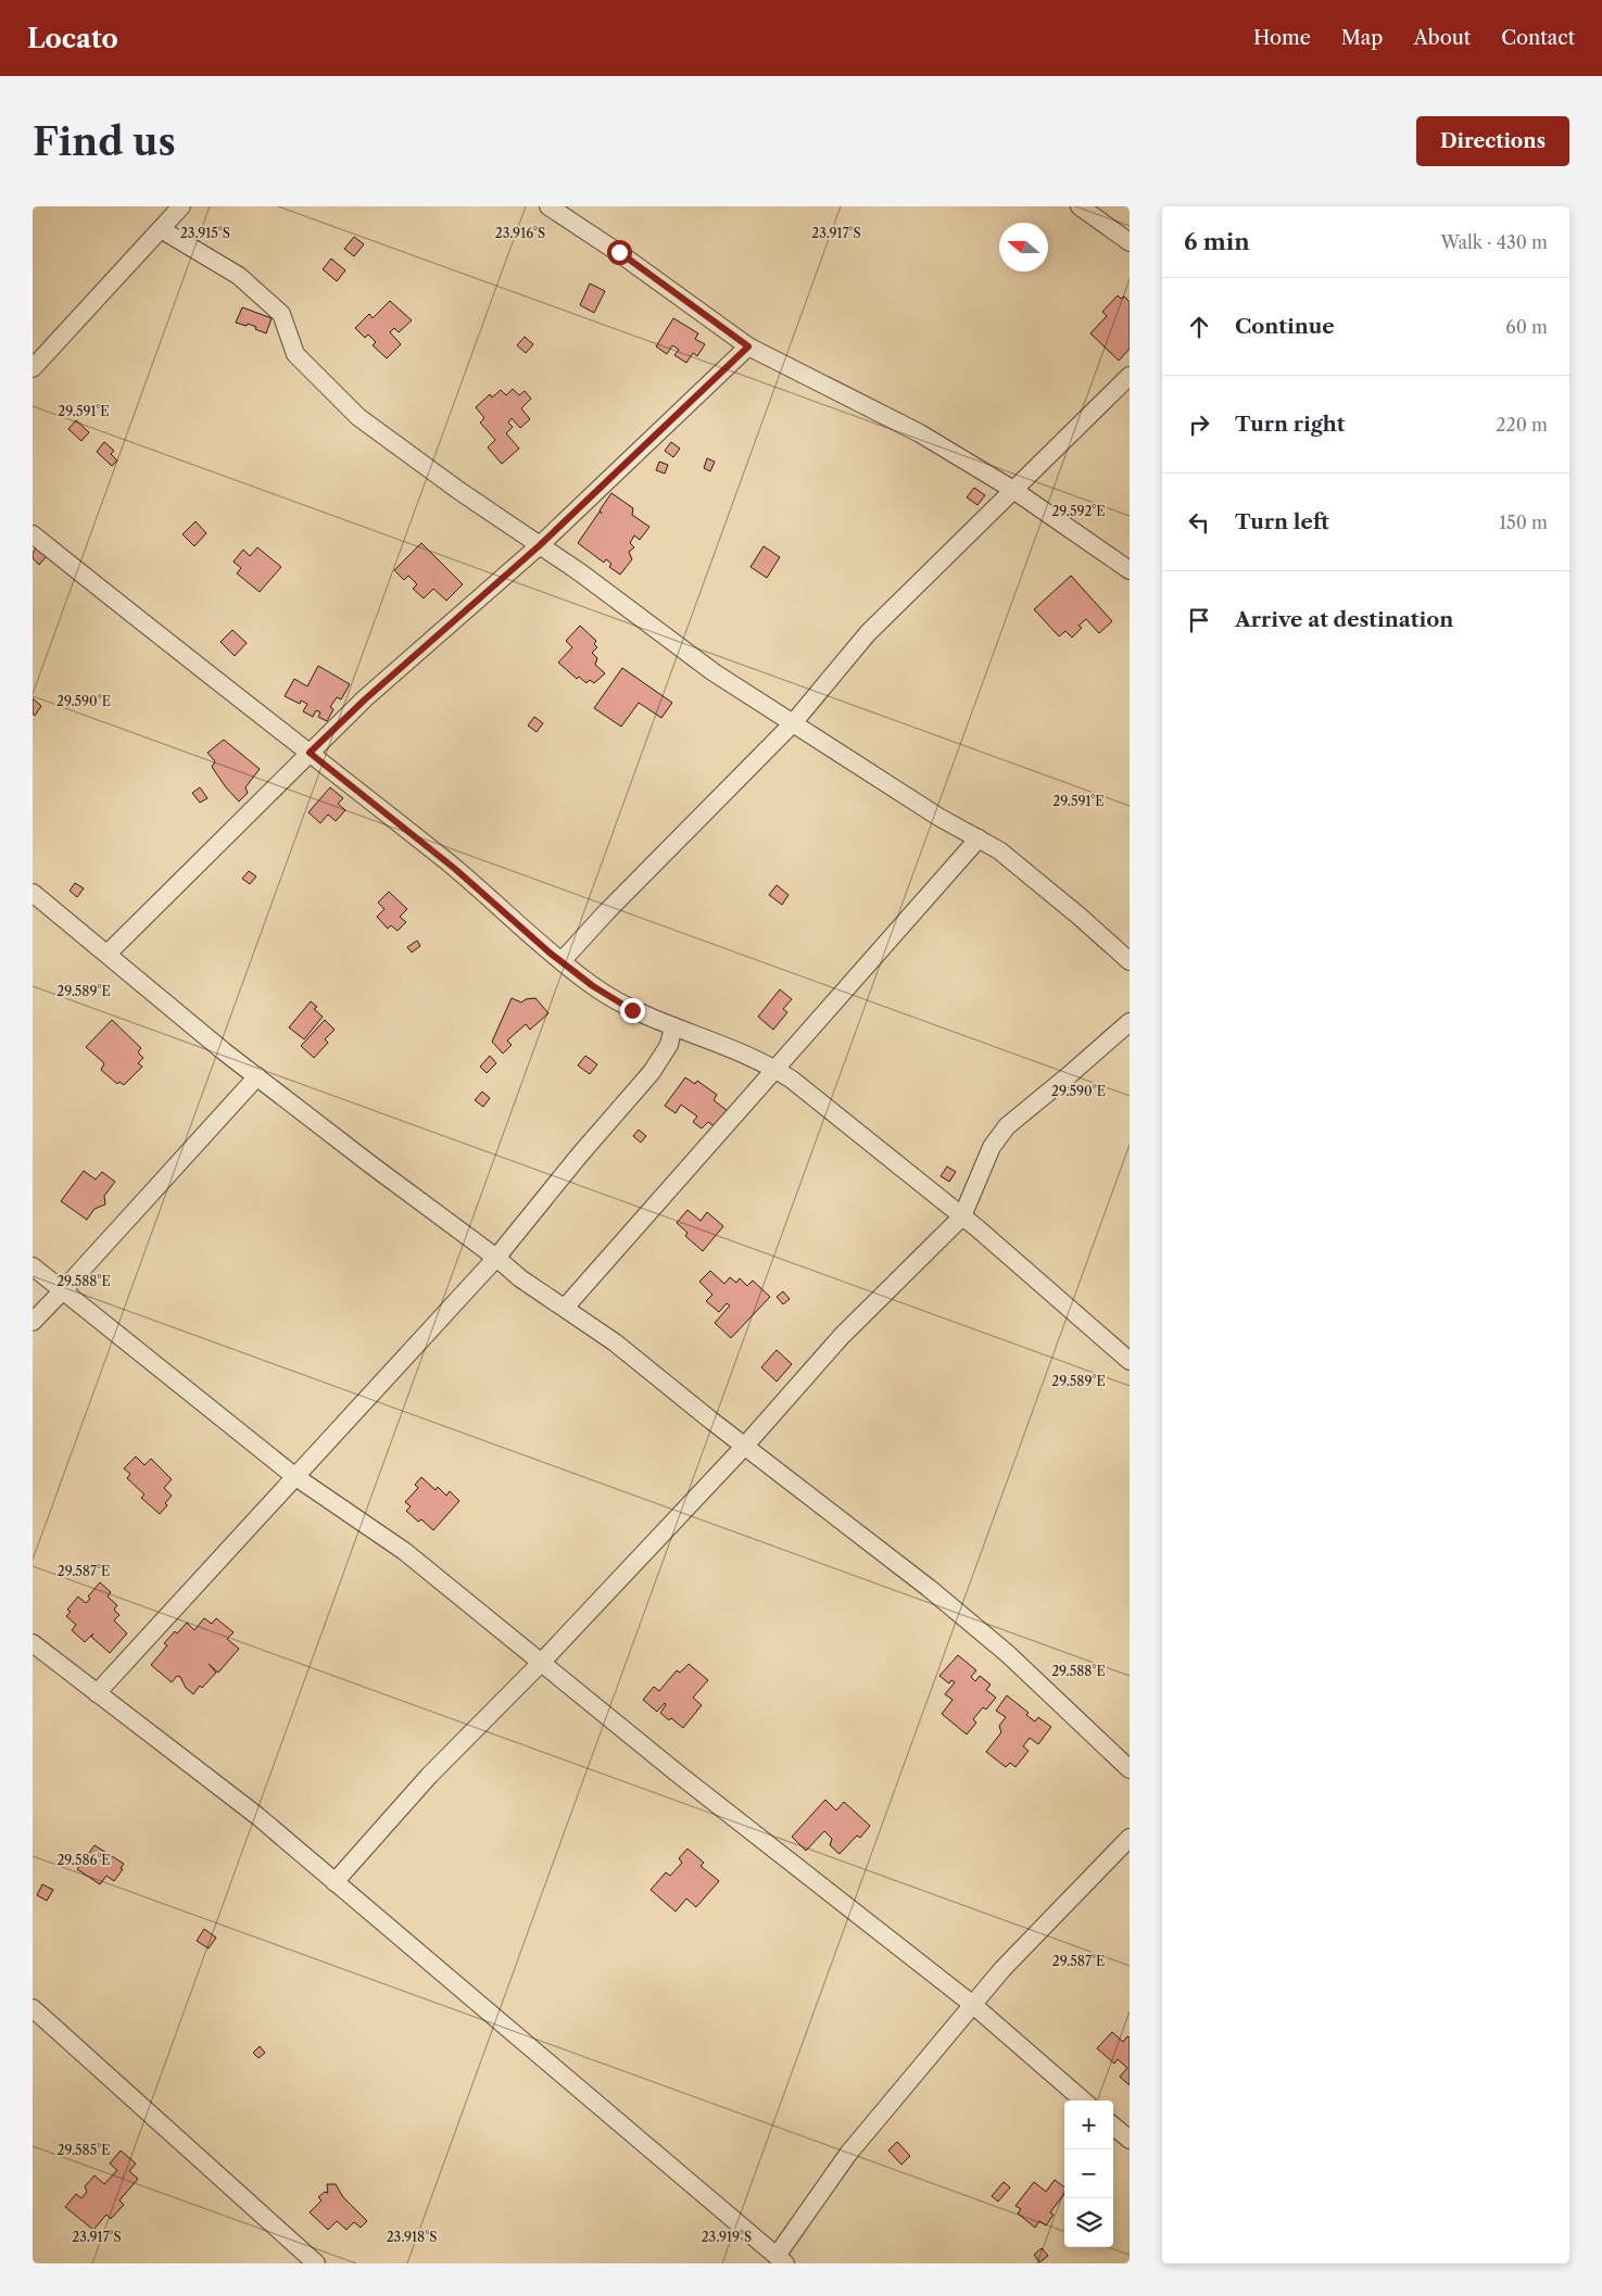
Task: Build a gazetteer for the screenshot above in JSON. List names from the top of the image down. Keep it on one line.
{"north":"left","page":{"header":"Locato","nav":["Home","Map","About","Contact"],"buttons":"Directions","title":"Find us","heading":["6 min","Walk · 430 m"],"list":[["Continue","60 m"],["Turn right","220 m"],["Turn left","150 m"],"Arrive at destination"],"map_buttons":["+","−"]},"coordinates":["23.915°S","23.916°S","23.917°S","29.591°E","29.592°E","29.590°E","29.589°E","29.588°E","29.587°E","29.586°E","29.585°E","23.918°S","23.919°S"]}
